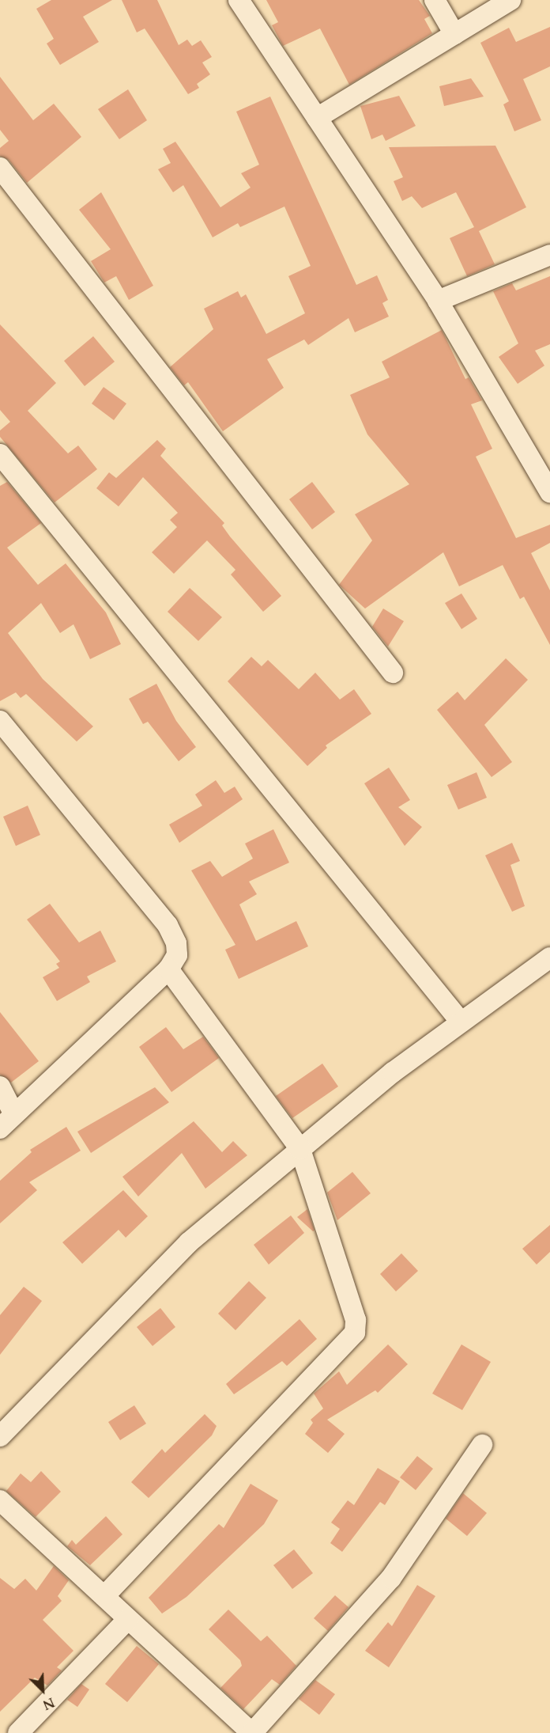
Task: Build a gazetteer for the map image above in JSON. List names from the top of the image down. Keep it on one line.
{"north":"bottom right"}
